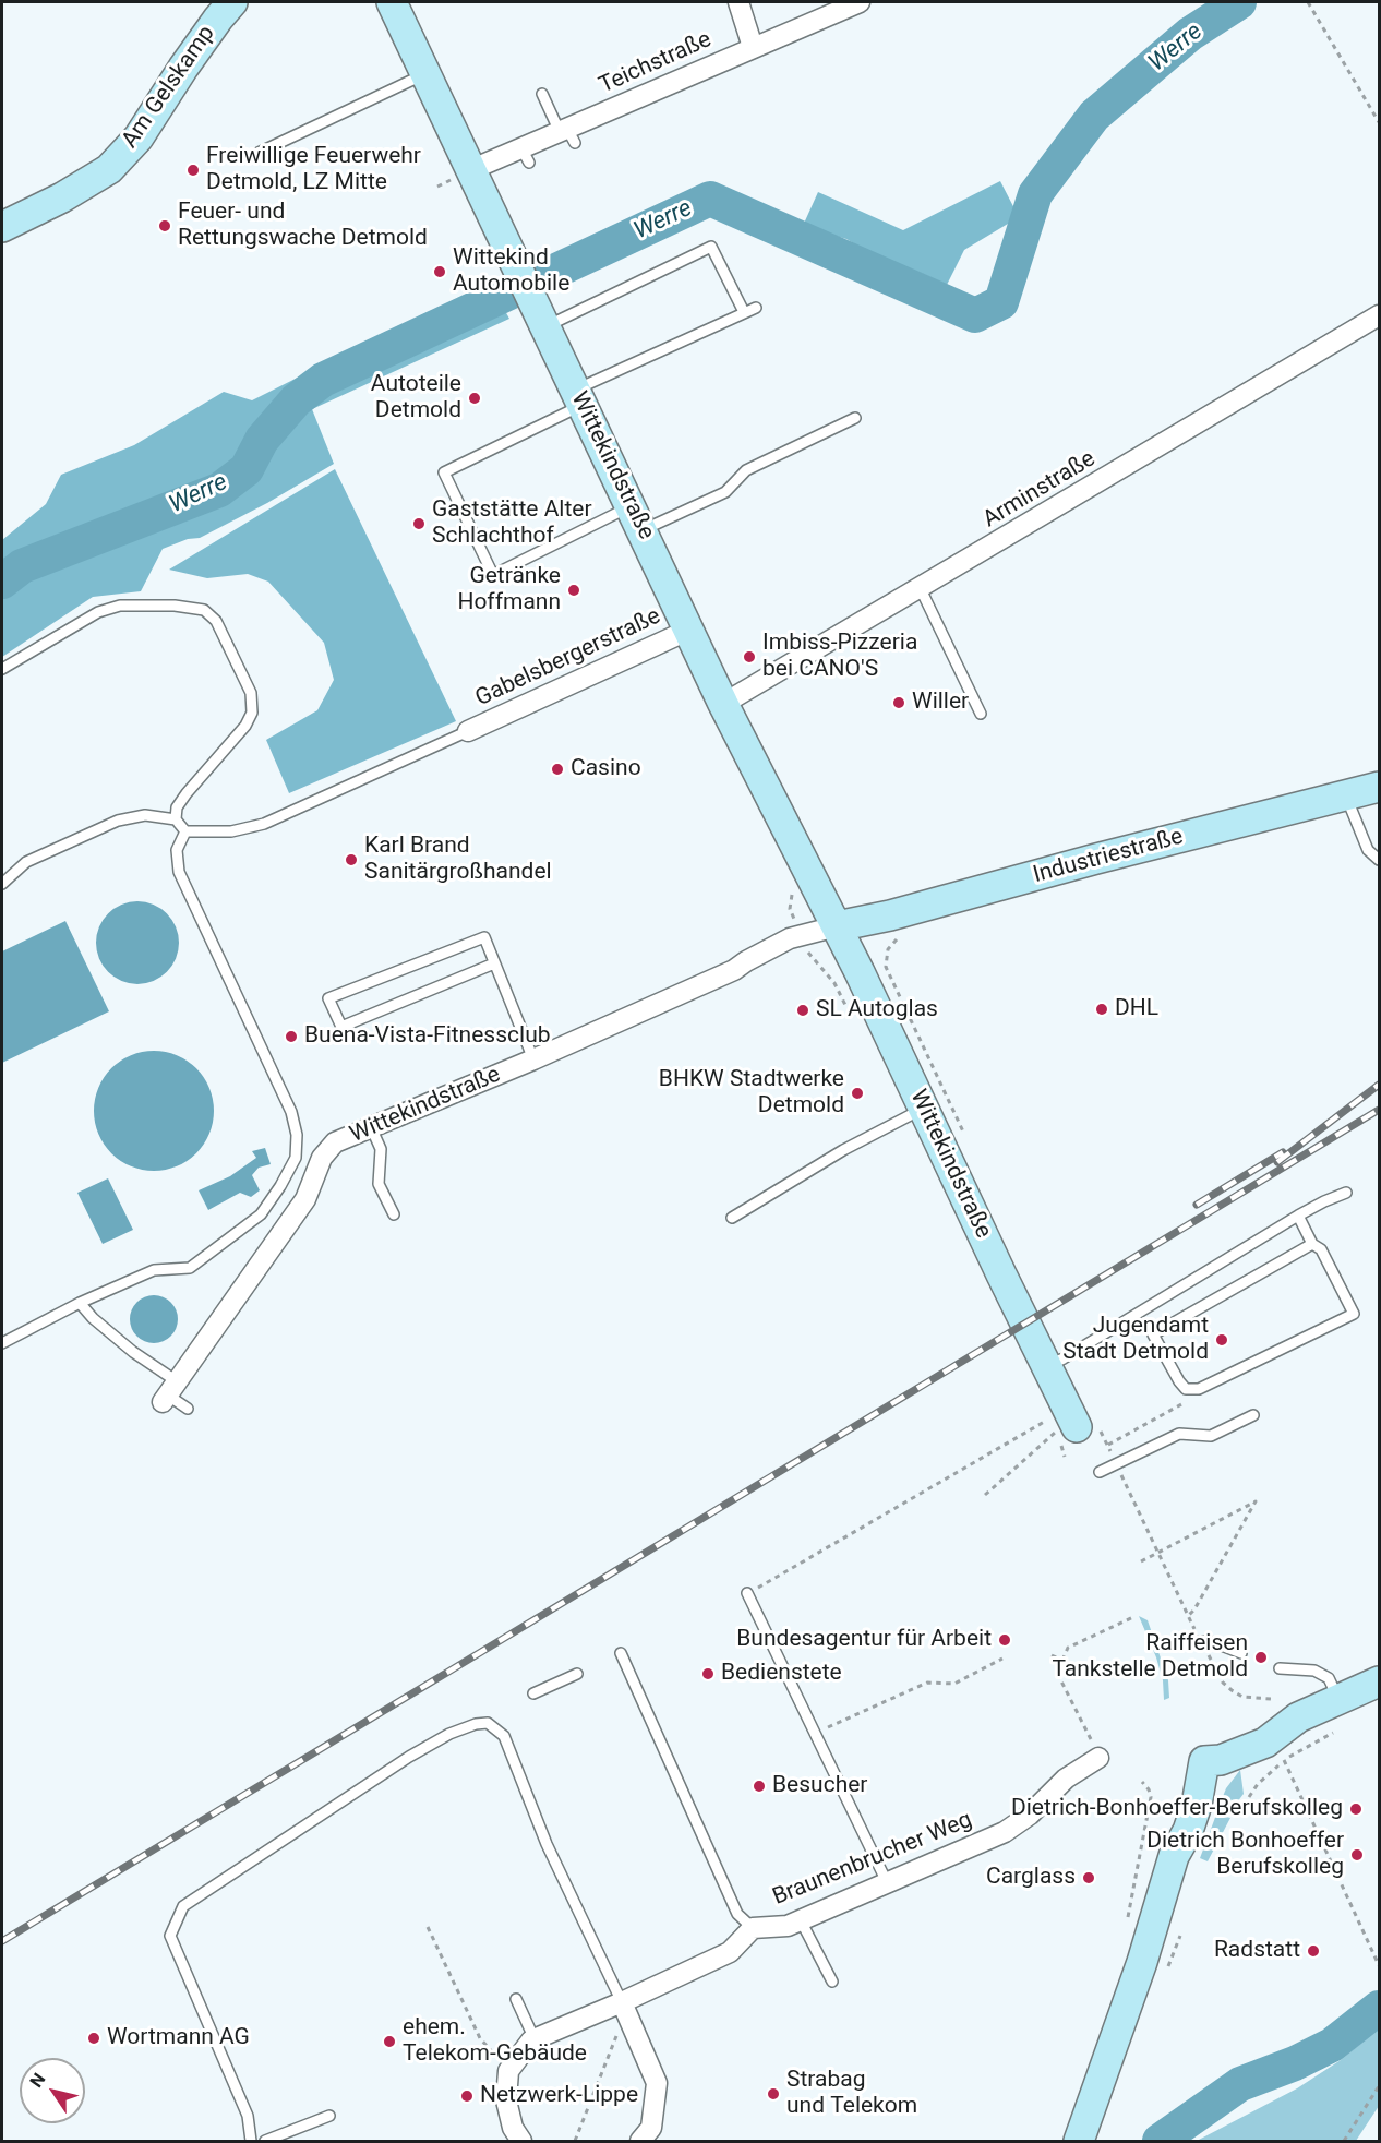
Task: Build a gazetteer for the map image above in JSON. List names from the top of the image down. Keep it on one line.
{"streets":{"street":["Teichstraße","Am Gelskamp","Wittekindstraße","Arminstraße","Gabelsbergerstraße","Industriestraße","Braunenbrucher Weg"]},"crossings":[["Teichstraße","Wittekindstraße"],["Wittekindstraße","Arminstraße"],["Wittekindstraße","Gabelsbergerstraße"],["Wittekindstraße","Industriestraße"]],"water":["Werre"],"places":["Freiwillige Feuerwehr Detmold, LZ Mitte","Feuer- und Rettungswache Detmold","Wittekind Automobile","Autoteile Detmold","Gaststätte Alter Schlachthof","Getränke Hoffmann","Imbiss-Pizzeria bei CANO'S","Willer","Casino","Karl Brand Sanitärgroßhandel","DHL","SL Autoglas","Buena-Vista-Fitnessclub","BHKW Stadtwerke Detmold","Jugendamt Stadt Detmold","Bundesagentur für Arbeit","Raiffeisen Tankstelle Detmold","Bedienstete","Besucher","Dietrich-Bonhoeffer-Berufskolleg","Dietrich Bonhoeffer Berufskolleg","Carglass","Radstatt","Wortmann AG","ehem. Telekom-Gebäude","Strabag und Telekom","Netzwerk-Lippe"],"north":"top left"}
